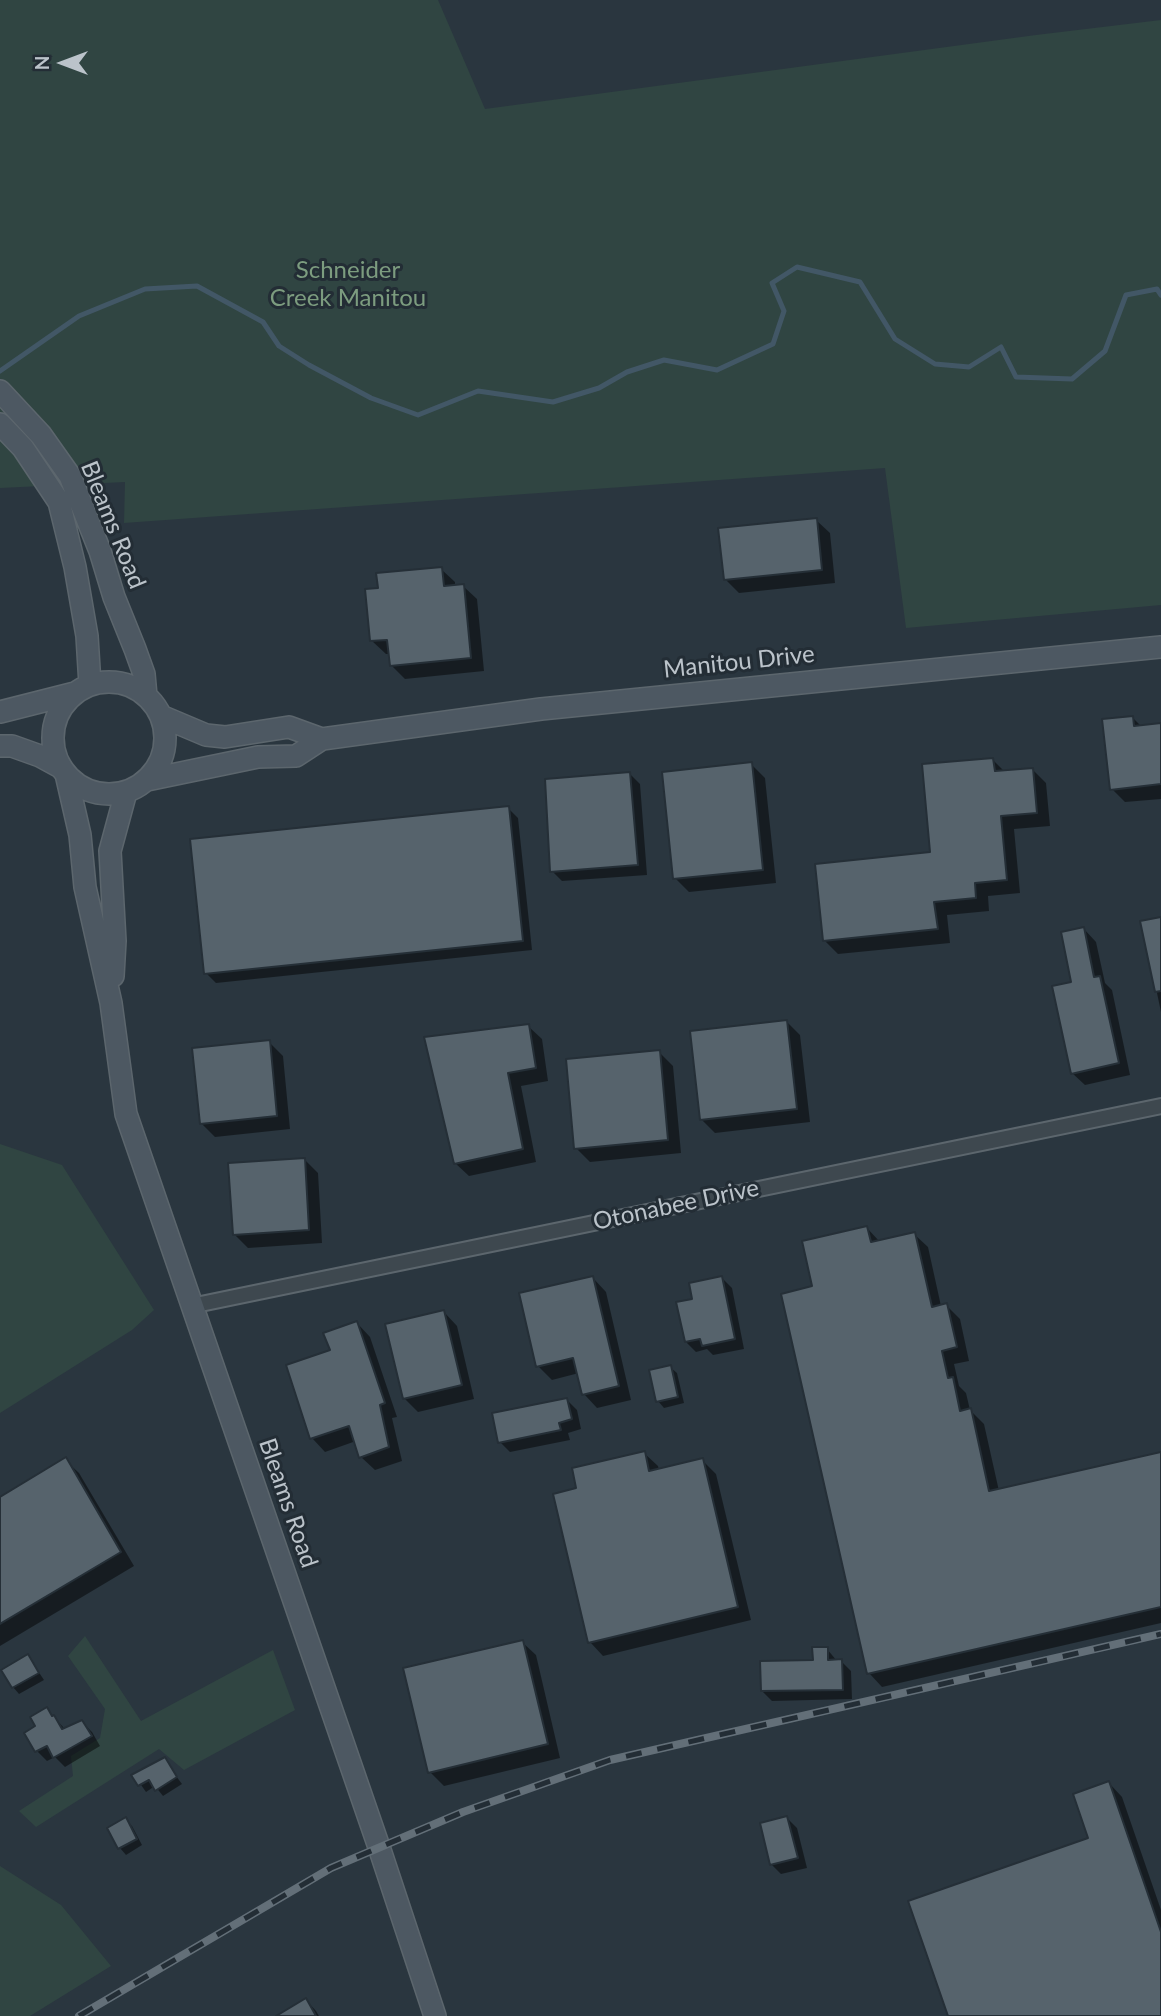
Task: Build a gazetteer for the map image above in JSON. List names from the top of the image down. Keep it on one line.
{"streets":{"main road":["Bleams Road","Manitou Drive"],"street":["Otonabee Drive"]},"crossings":[["Bleams Road","Manitou Drive"],["Bleams Road","Otonabee Drive"]],"parks":["Schneider Creek Manitou"],"north":"left"}
